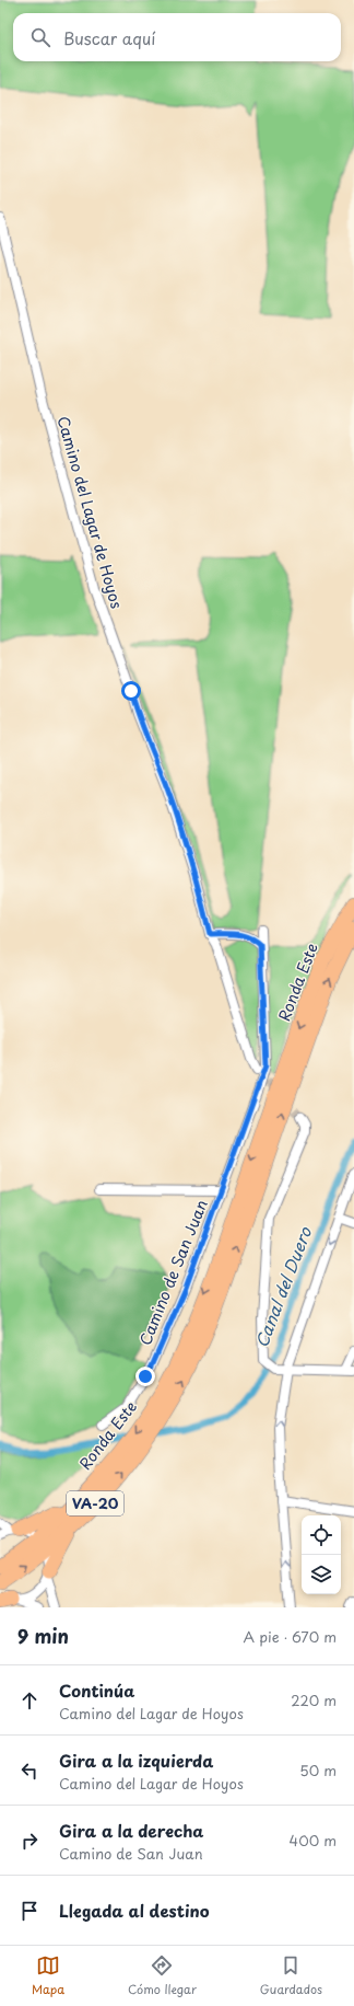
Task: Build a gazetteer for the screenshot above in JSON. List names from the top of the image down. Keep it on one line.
{"streets":{"highway":["Ronda Este","VA-20"],"street":["Camino del Lagar de Hoyos","Camino de San Juan"]},"water":["Canal del Duero"],"page":{"search":"Buscar aquí","heading":["9 min","A pie · 670 m"],"list":[["Continúa","Camino del Lagar de Hoyos","220 m"],["Gira a la izquierda","Camino del Lagar de Hoyos","50 m"],["Gira a la derecha","Camino de San Juan","400 m"],"Llegada al destino"],"nav":["Mapa","Cómo llegar","Guardados"]}}
